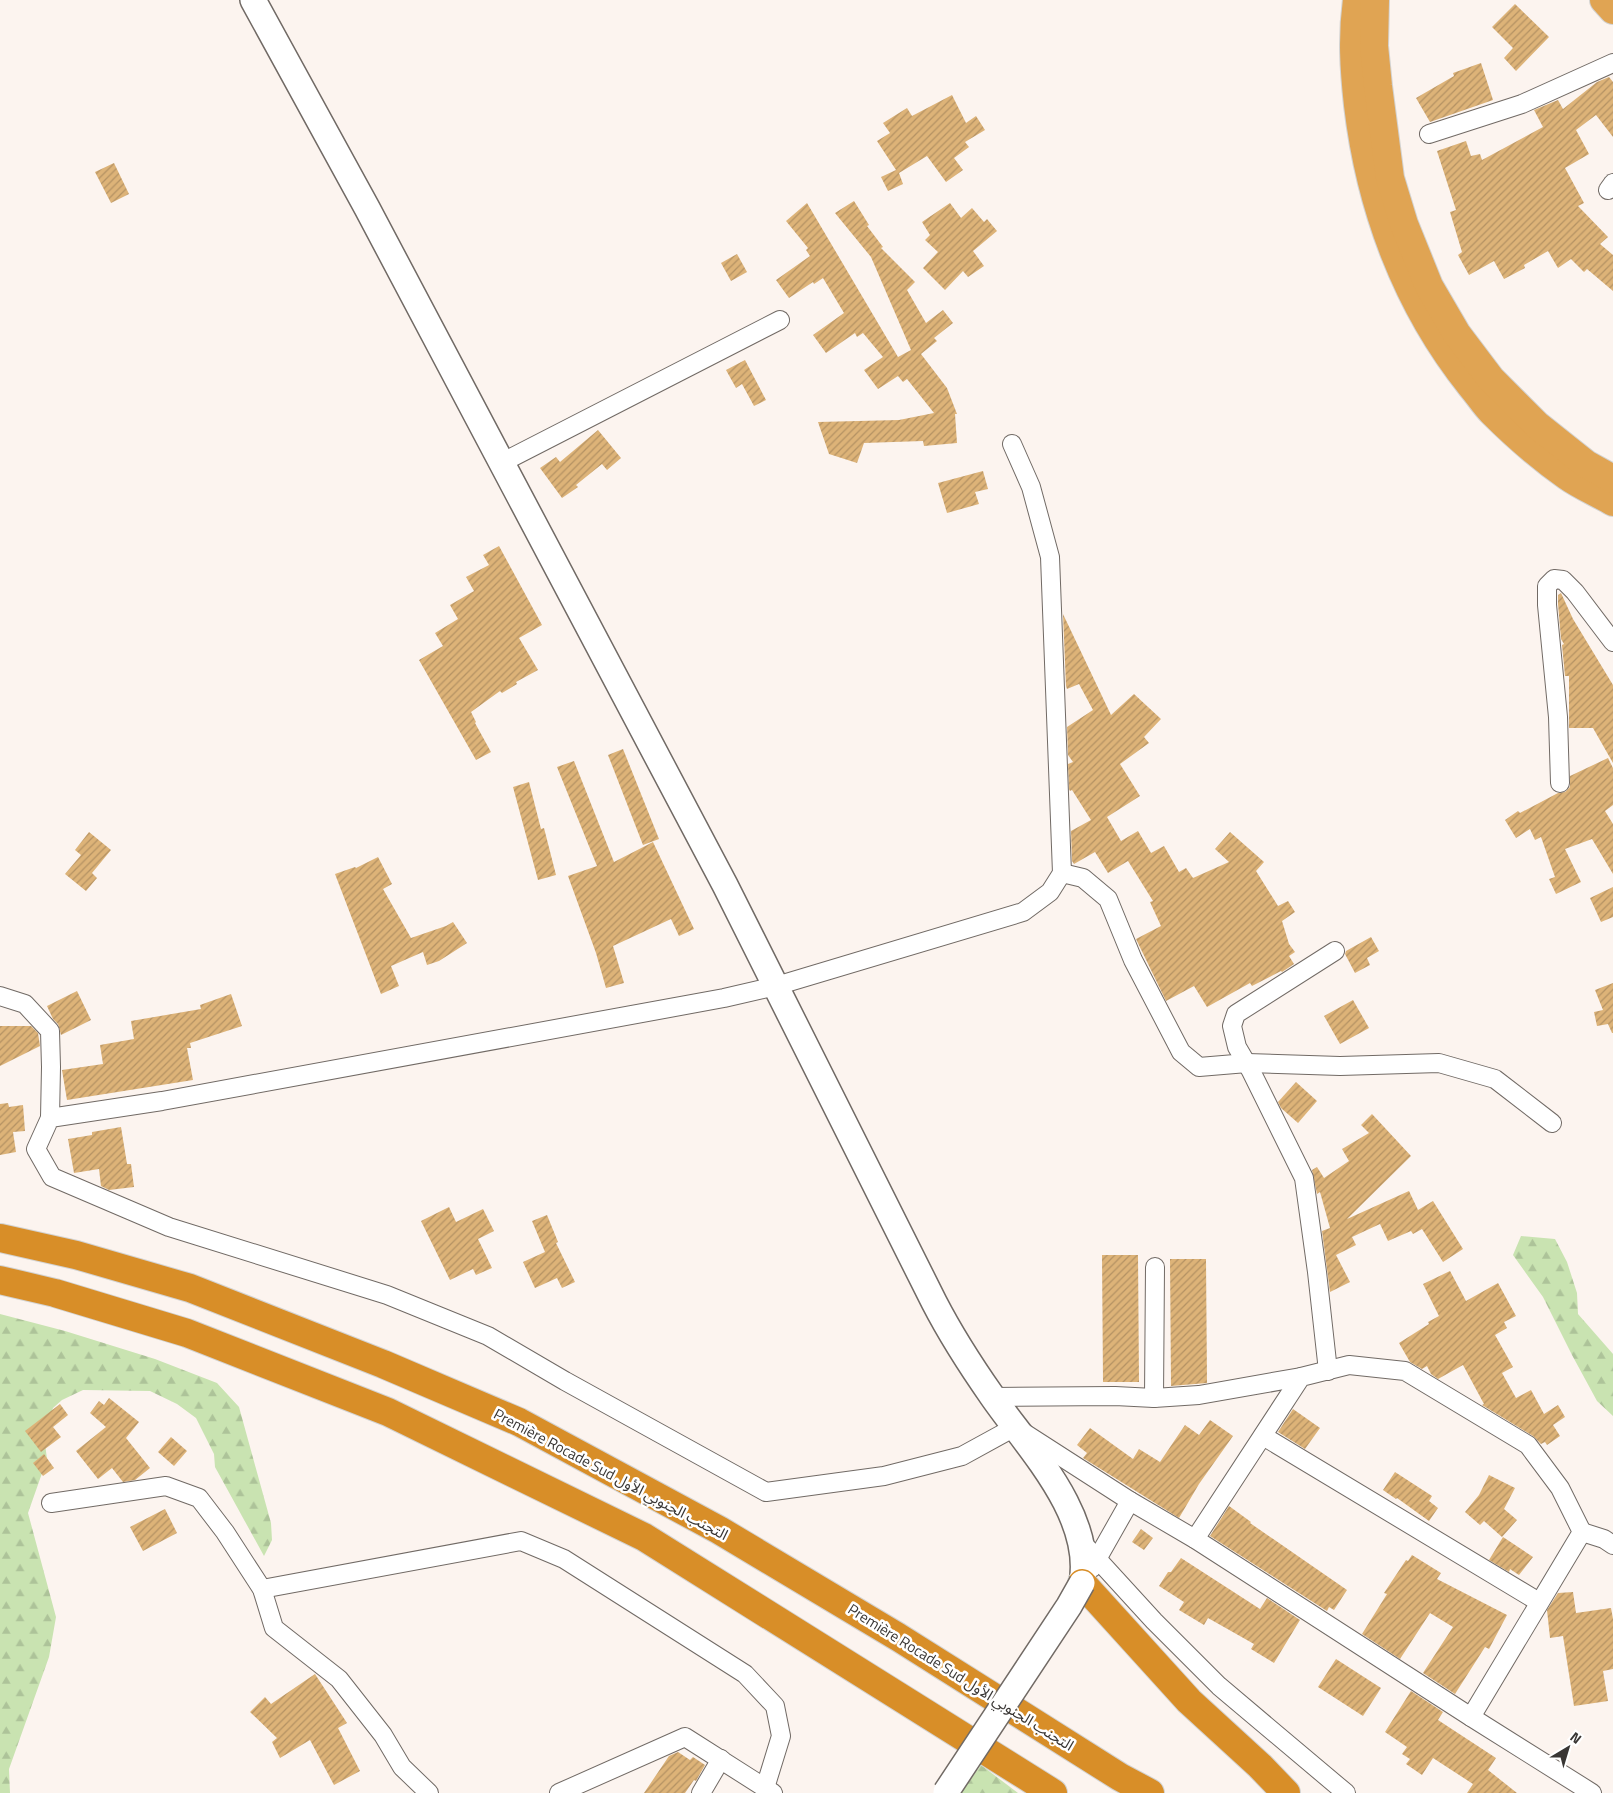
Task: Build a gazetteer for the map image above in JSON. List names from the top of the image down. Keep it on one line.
{"streets":{"highway":["Première Rocade Sud التجنب الجنوبي الأول"]},"north":"top right"}
